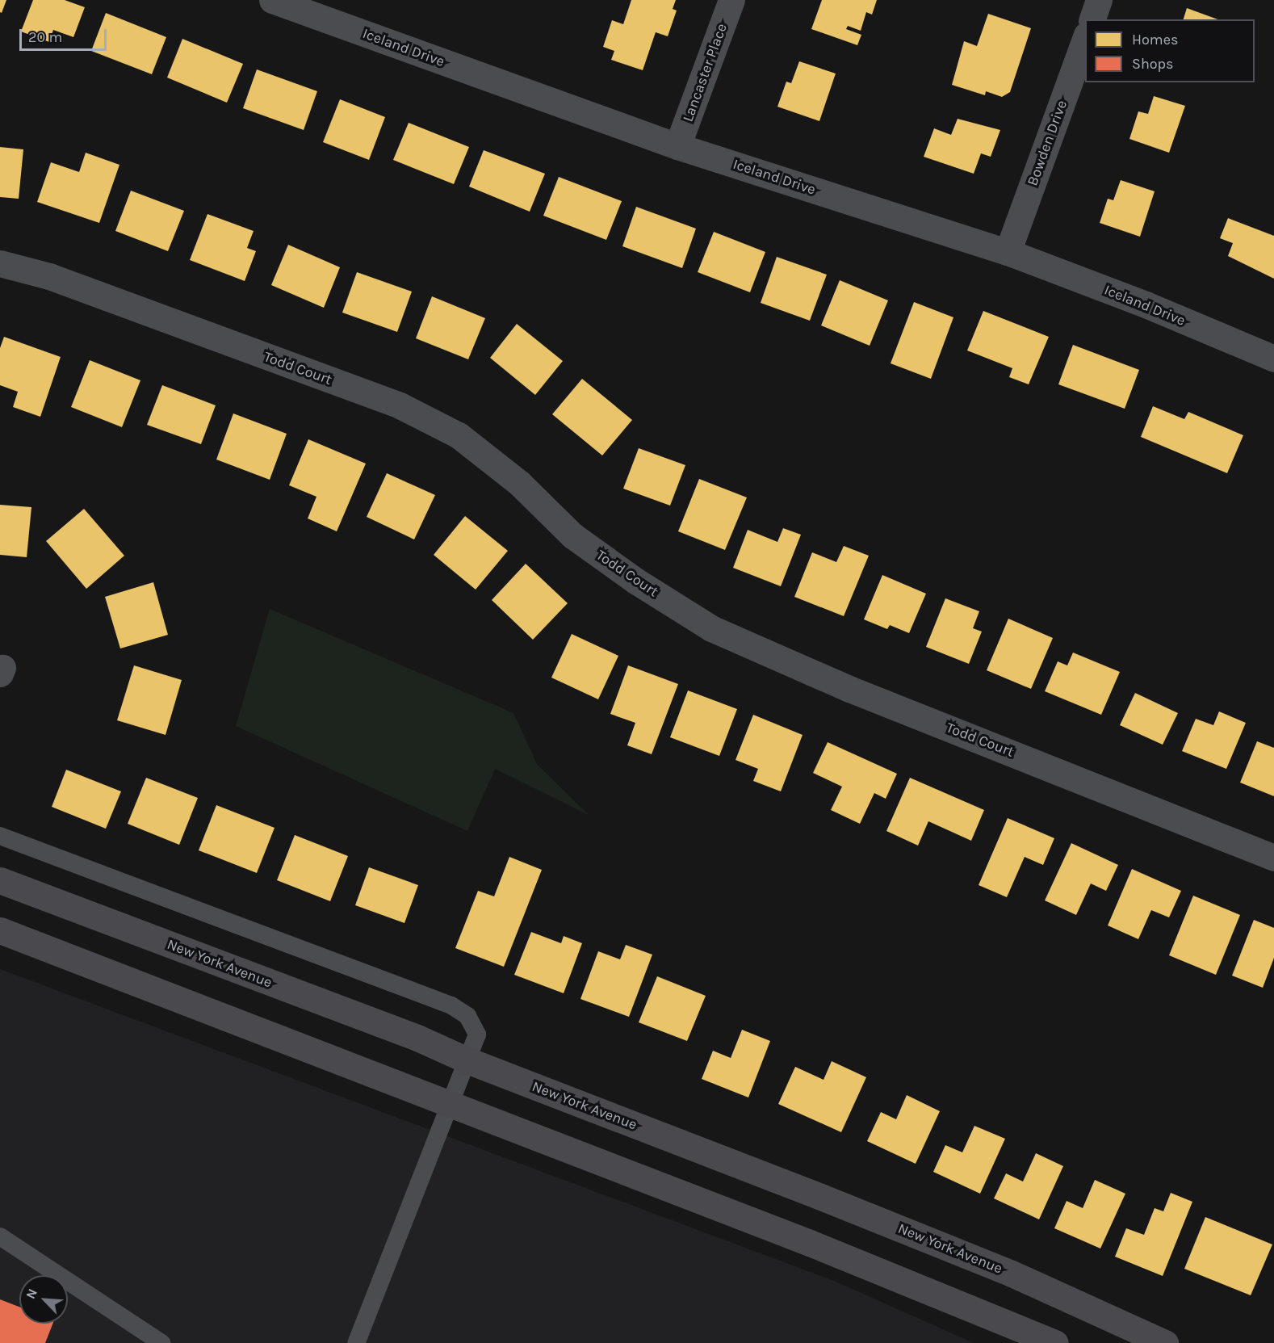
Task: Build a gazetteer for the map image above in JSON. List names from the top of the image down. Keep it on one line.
{"streets":{"street":["Iceland Drive","Lancaster Place","Bowden Drive","Todd Court","New York Avenue"]},"crossings":[["Iceland Drive","Lancaster Place"],["Iceland Drive","Bowden Drive"]],"legend":["Homes","Shops"],"scale_bar":"20 m","north":"top left"}
